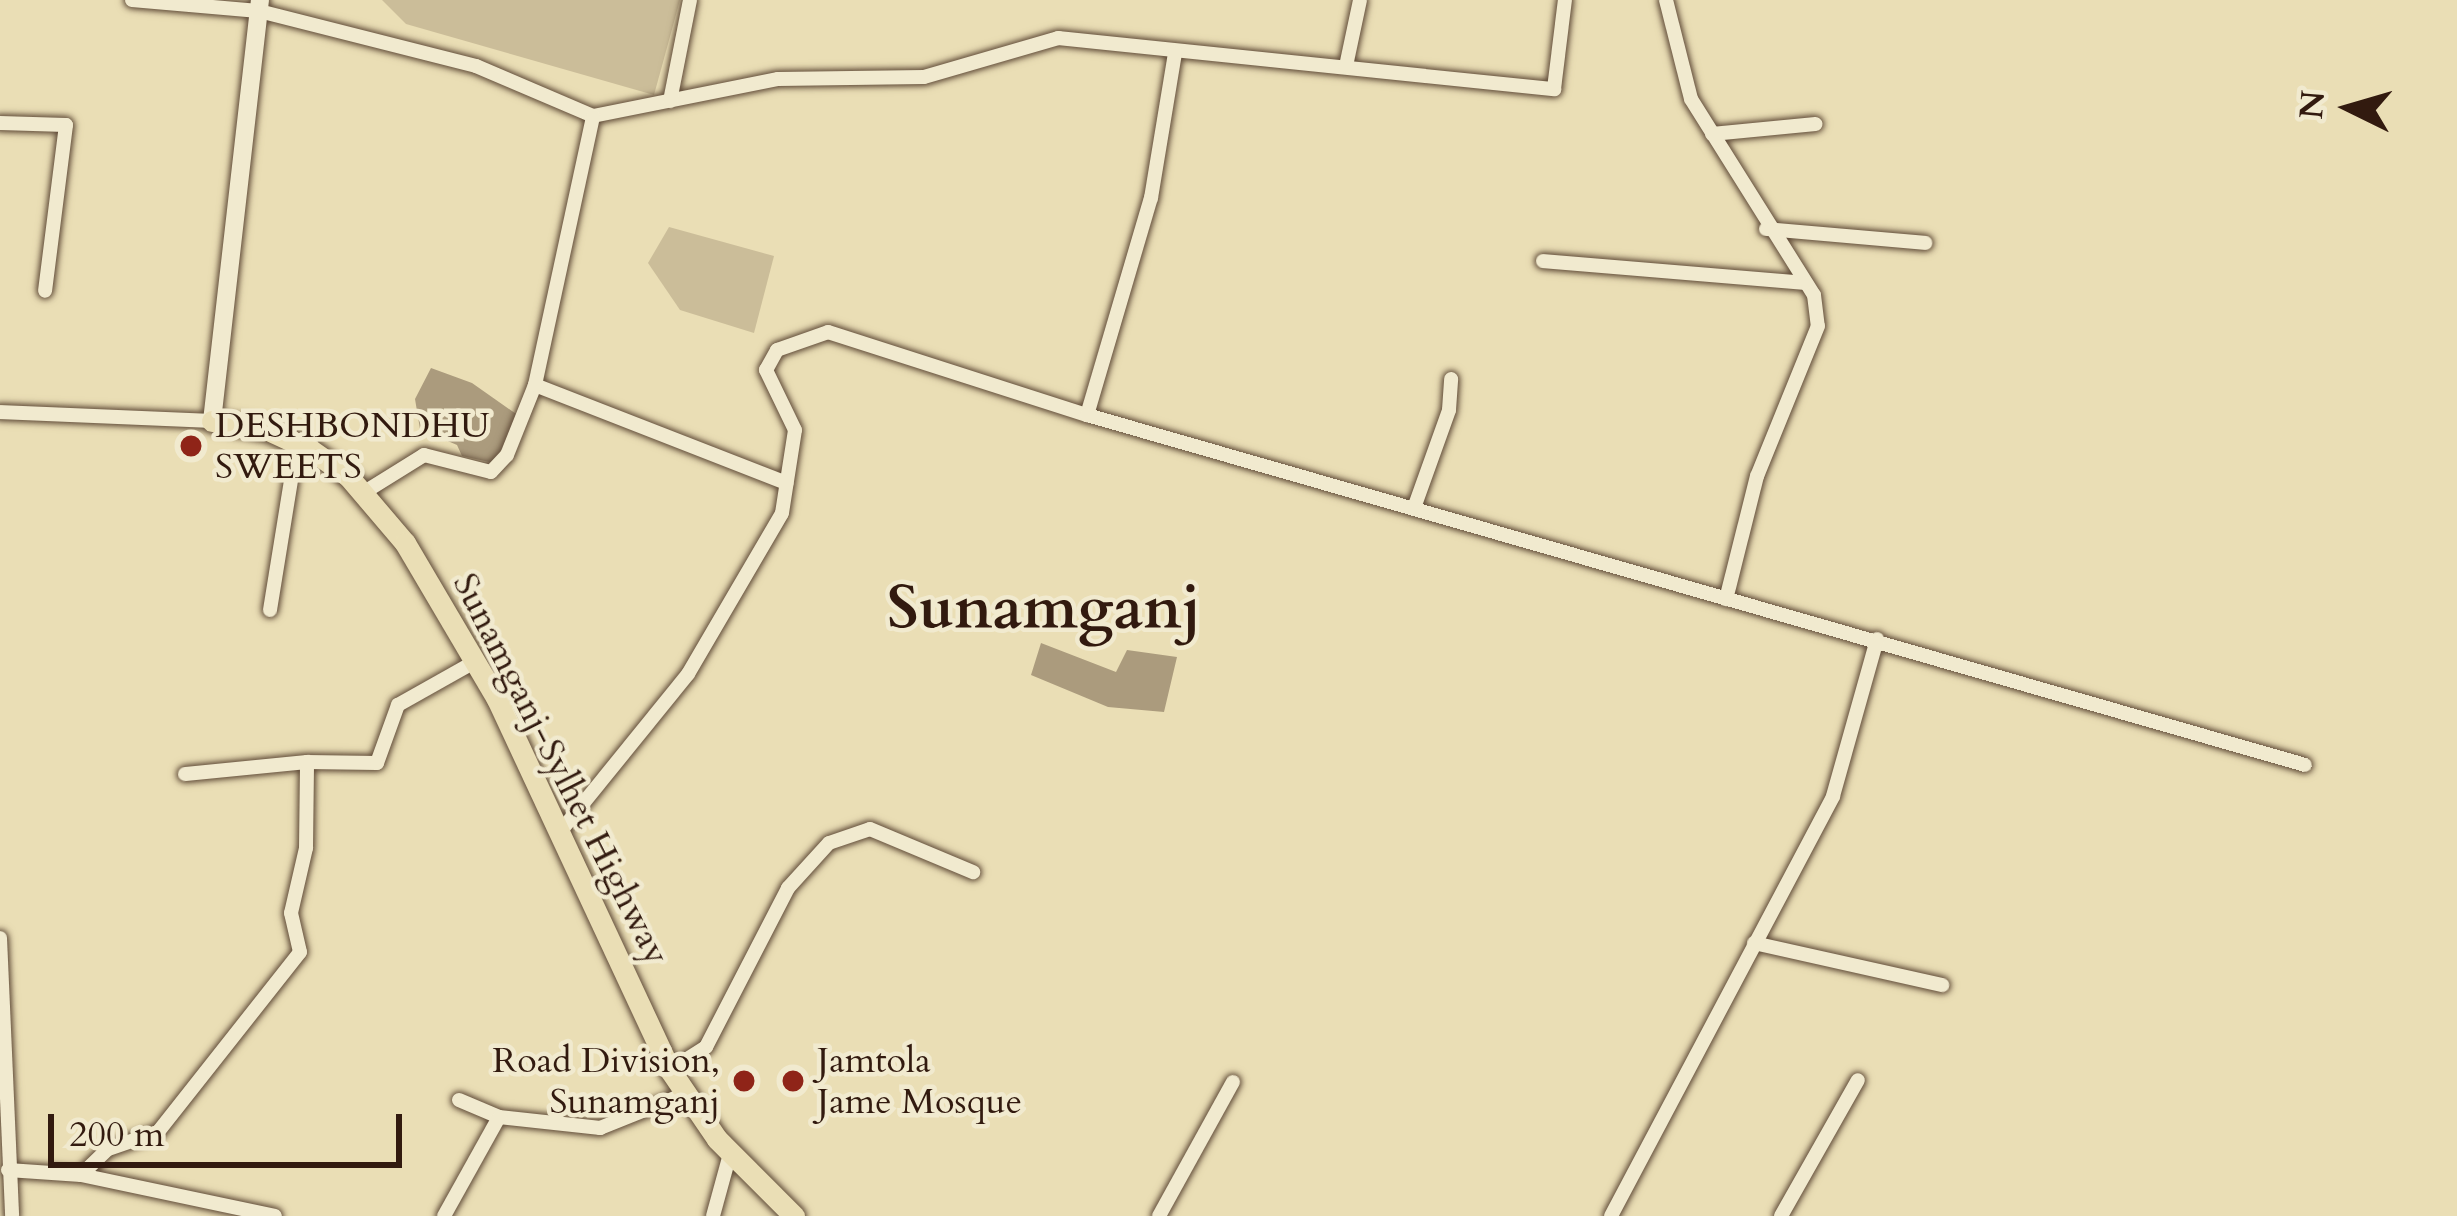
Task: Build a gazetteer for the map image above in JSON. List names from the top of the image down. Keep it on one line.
{"streets":{"main road":["Sunamganj-Sylhet Highway"]},"districts":["Sunamganj"],"places":["DESHBONDHU SWEETS","Road Division, Sunamganj","Jamtola Jame Mosque"],"scale_bar":"200 m","north":"left"}
